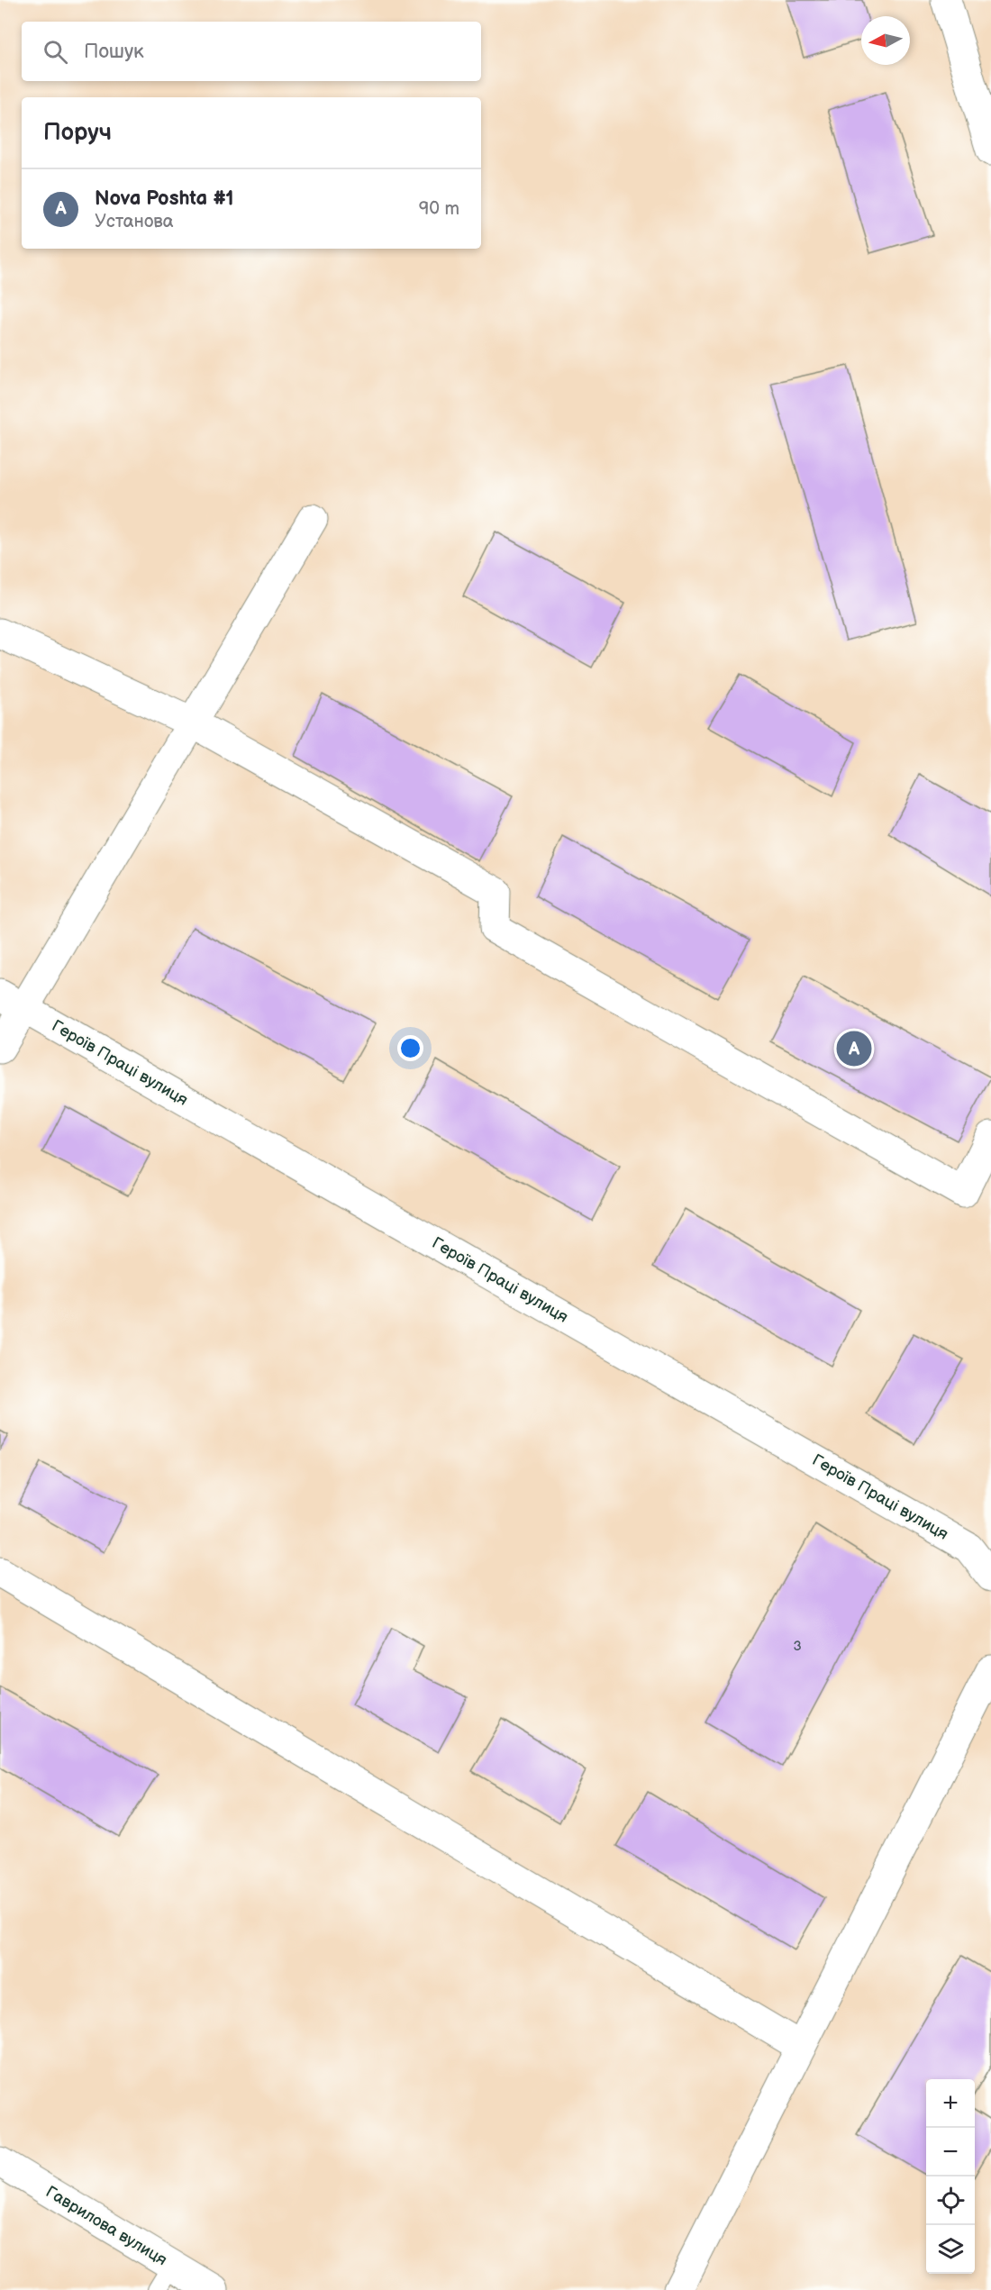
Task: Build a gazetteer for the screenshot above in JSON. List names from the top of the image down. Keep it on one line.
{"streets":{"street":["Героїв Праці вулиця","Гаврилова вулиця"]},"house_numbers":["3"],"north":"left","page":{"search":"Пошук","heading":"Поруч","list":[{"mark":"A","name":"Nova Poshta #1","note":"Установа","value":"90 m"}],"pins":"A","map_buttons":["+","−"]}}
